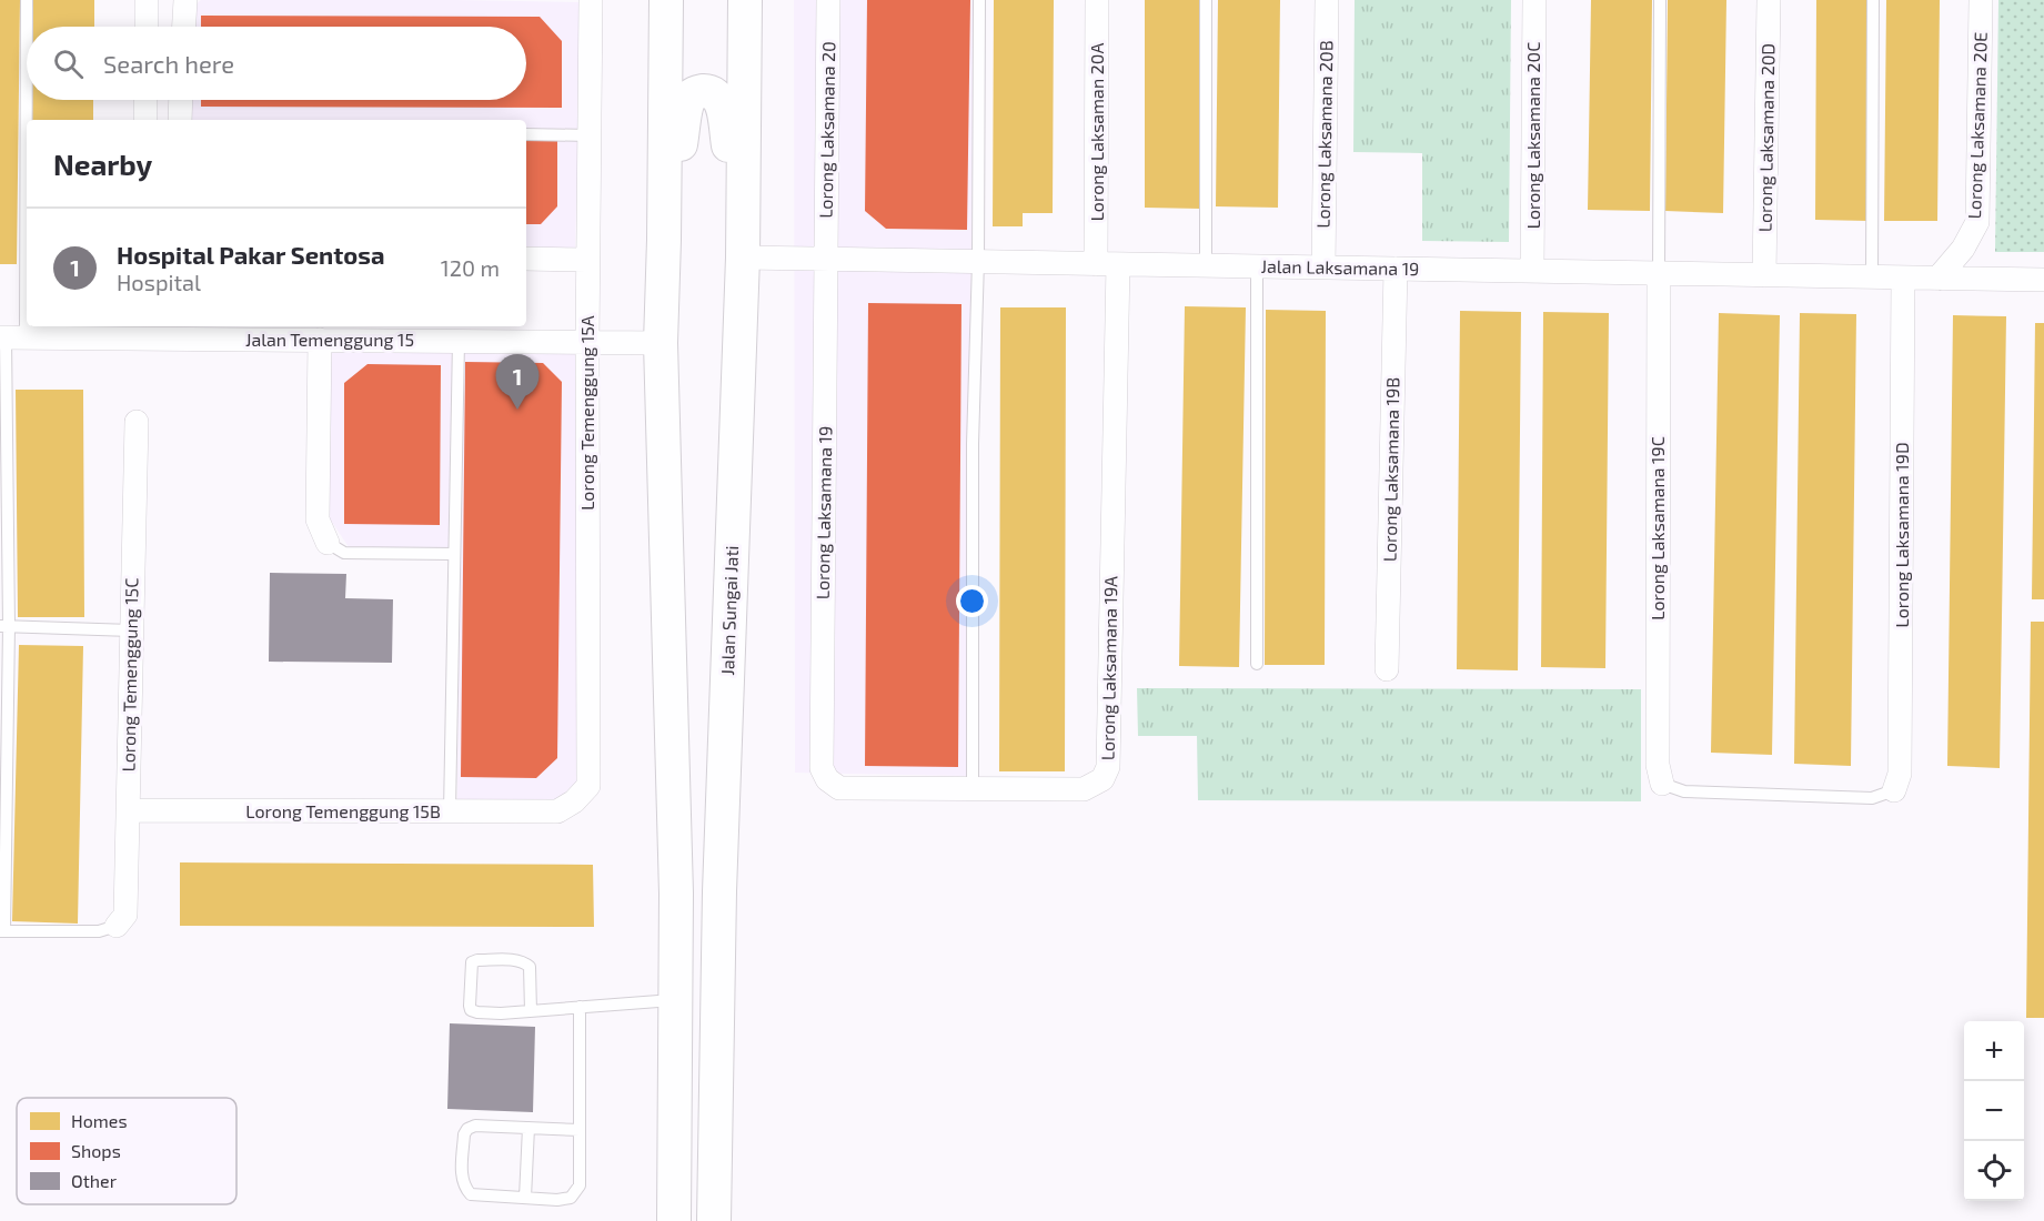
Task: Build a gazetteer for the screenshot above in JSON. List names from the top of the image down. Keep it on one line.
{"streets":{"main road":["Jalan Sungai Jati"],"street":["Lorong Laksamana 20E","Lorong Laksamana 20","Lorong Laksaman 20A","Lorong Laksamana 20B","Lorong Laksamana 20C","Lorong Laksamana 20D","Jalan Laksamana 19","Jalan Temenggung 15","Lorong Temenggung 15A","Lorong Laksamana 19B","Lorong Laksamana 19","Lorong Laksamana 19C","Lorong Laksamana 19D","Lorong Laksamana 19A","Lorong Temenggung 15C","Lorong Temenggung 15B"]},"crossings":[["Lorong Laksamana 20E","Jalan Laksamana 19"],["Lorong Laksamana 20","Jalan Laksamana 19"],["Lorong Laksamana 20","Lorong Laksamana 19"],["Lorong Laksaman 20A","Jalan Laksamana 19"],["Lorong Laksaman 20A","Lorong Laksamana 19A"],["Lorong Laksamana 20B","Jalan Laksamana 19"],["Lorong Laksamana 20C","Jalan Laksamana 19"],["Lorong Laksamana 20D","Jalan Laksamana 19"],["Jalan Laksamana 19","Lorong Laksamana 19B"],["Jalan Laksamana 19","Lorong Laksamana 19"],["Jalan Laksamana 19","Lorong Laksamana 19C"],["Jalan Laksamana 19","Lorong Laksamana 19D"],["Jalan Laksamana 19","Jalan Sungai Jati"],["Jalan Laksamana 19","Lorong Laksamana 19A"],["Jalan Temenggung 15","Lorong Temenggung 15A"],["Lorong Temenggung 15A","Lorong Temenggung 15B"],["Lorong Laksamana 19","Lorong Laksamana 19A"],["Lorong Temenggung 15C","Lorong Temenggung 15B"]],"legend":["Homes","Shops","Other"],"page":{"search":"Search here","heading":"Nearby","list":[{"mark":"1","name":"Hospital Pakar Sentosa","note":"Hospital","value":"120 m"}],"pins":"1","map_buttons":["+","−"]}}
